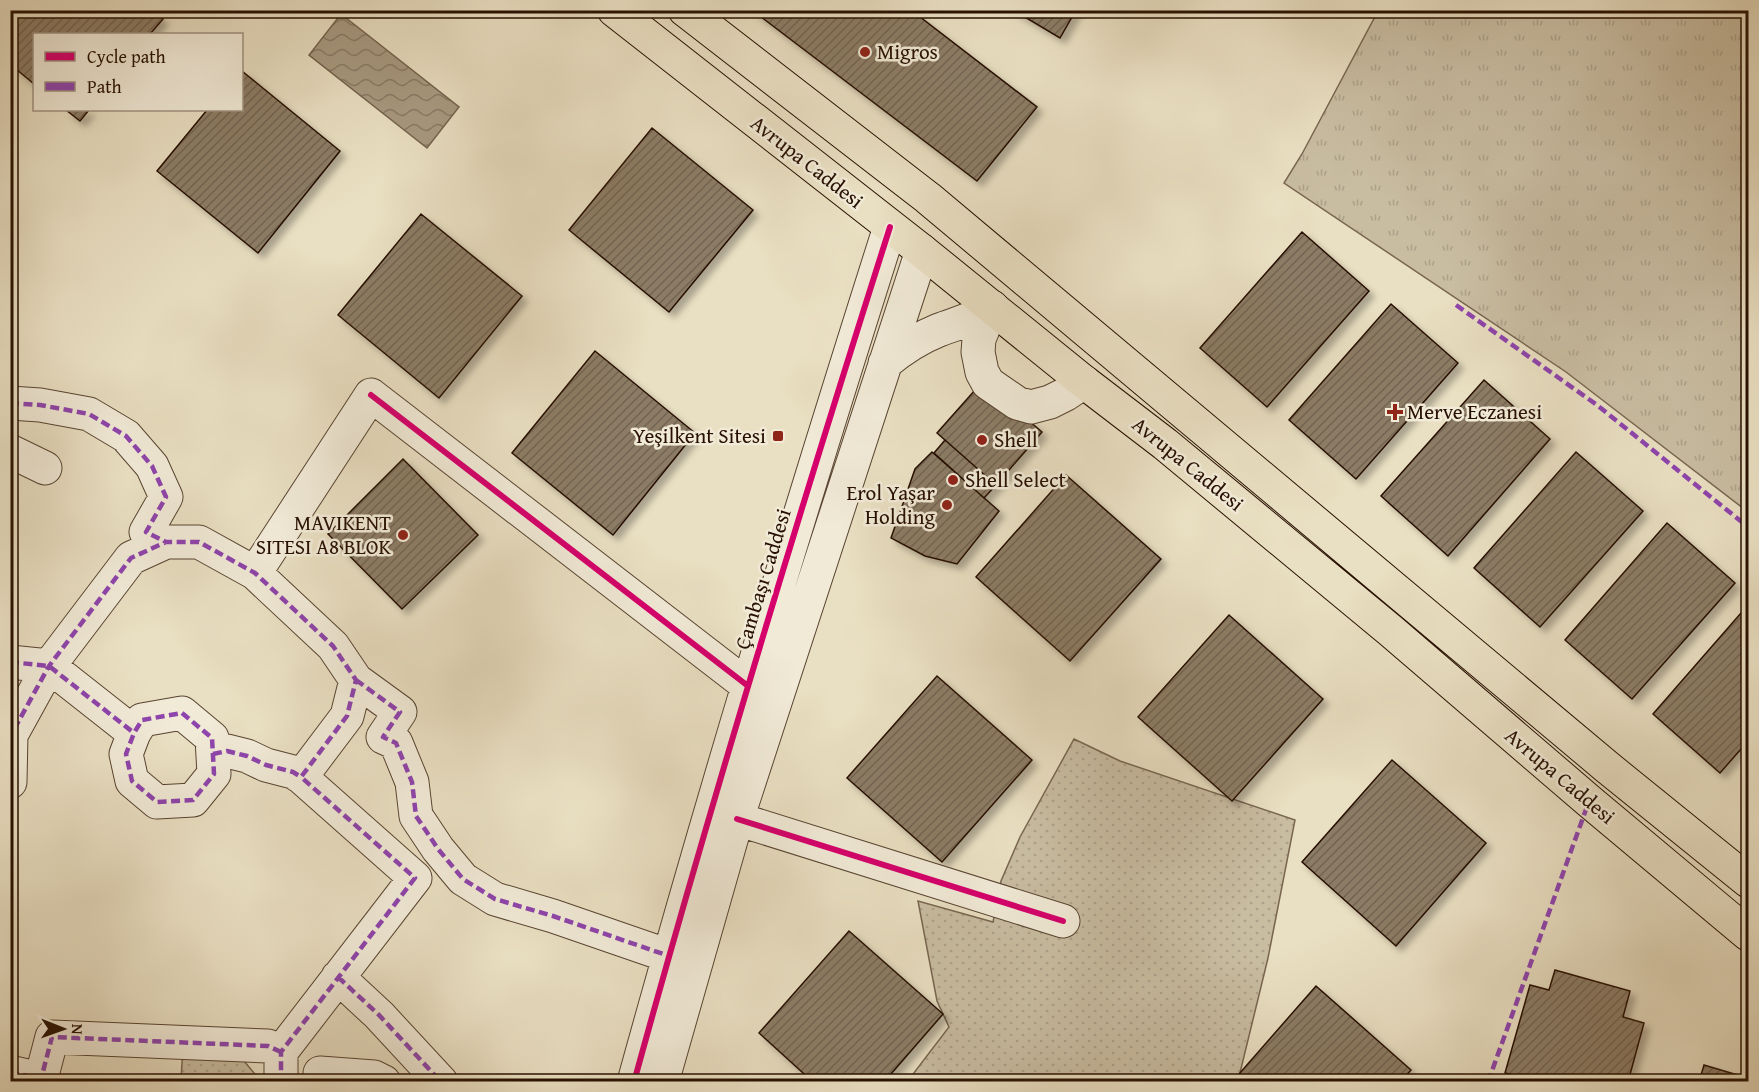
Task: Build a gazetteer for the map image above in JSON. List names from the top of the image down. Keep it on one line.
{"streets":{"main road":["Avrupa Caddesi"],"street":["Çambaşı Caddesi"]},"crossings":[["Avrupa Caddesi","Çambaşı Caddesi"]],"places":{"other":["Migros","Shell","Shell Select","Erol Yaşar Holding","MAVIKENT SITESI A8 BLOK"],"health":["Merve Eczanesi"],"transit":["Yeşilkent Sitesi"]},"legend":["Cycle path","Path"],"north":"right"}
